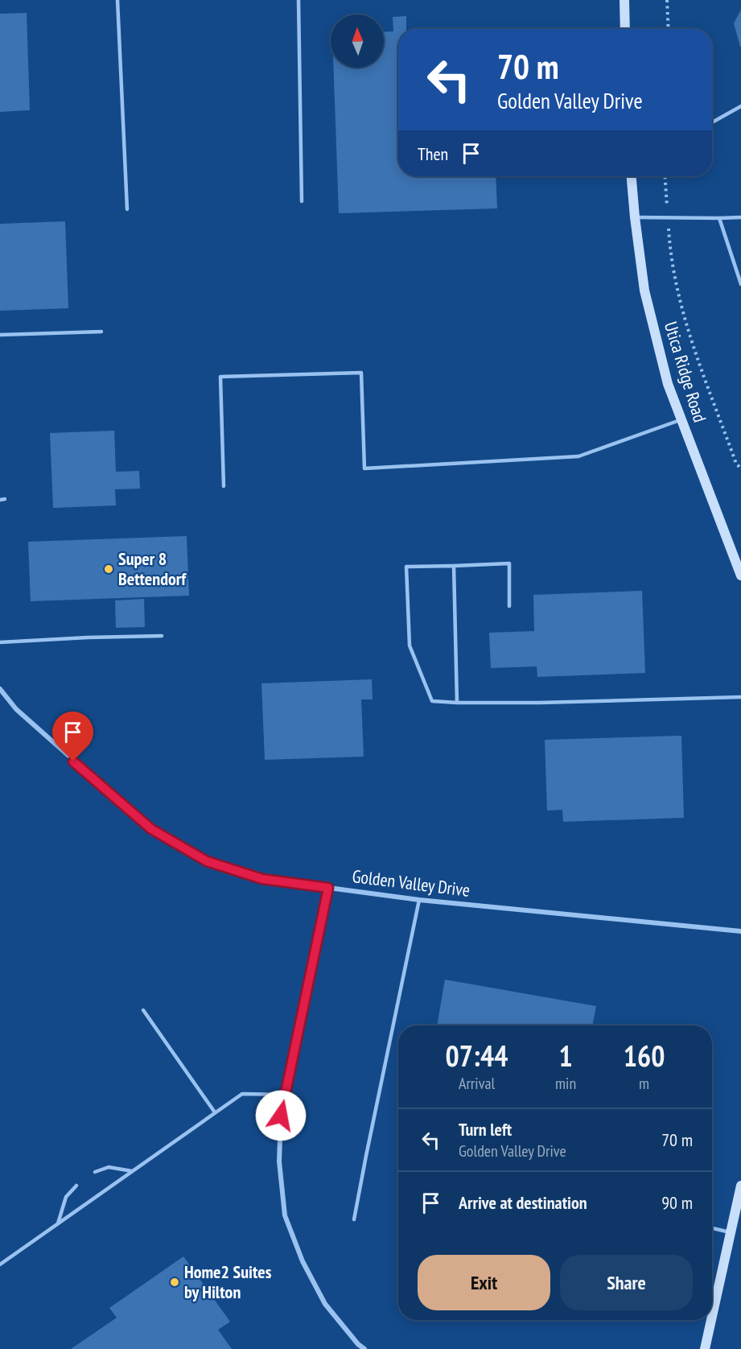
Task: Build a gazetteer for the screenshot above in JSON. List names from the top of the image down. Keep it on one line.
{"streets":{"main road":["Utica Ridge Road"],"street":["Golden Valley Drive"]},"places":["Super 8 Bettendorf","Home2 Suites by Hilton"],"north":"top","page":{"turn":["70 m","Golden Valley Drive"],"then":"Then","eta":["07:44","Arrival","1","min","160","m"],"list":[{"name":"Turn left","note":"Golden Valley Drive","value":"70 m"},{"name":"Arrive at destination","value":"90 m"}],"buttons":["Exit","Share"]}}
